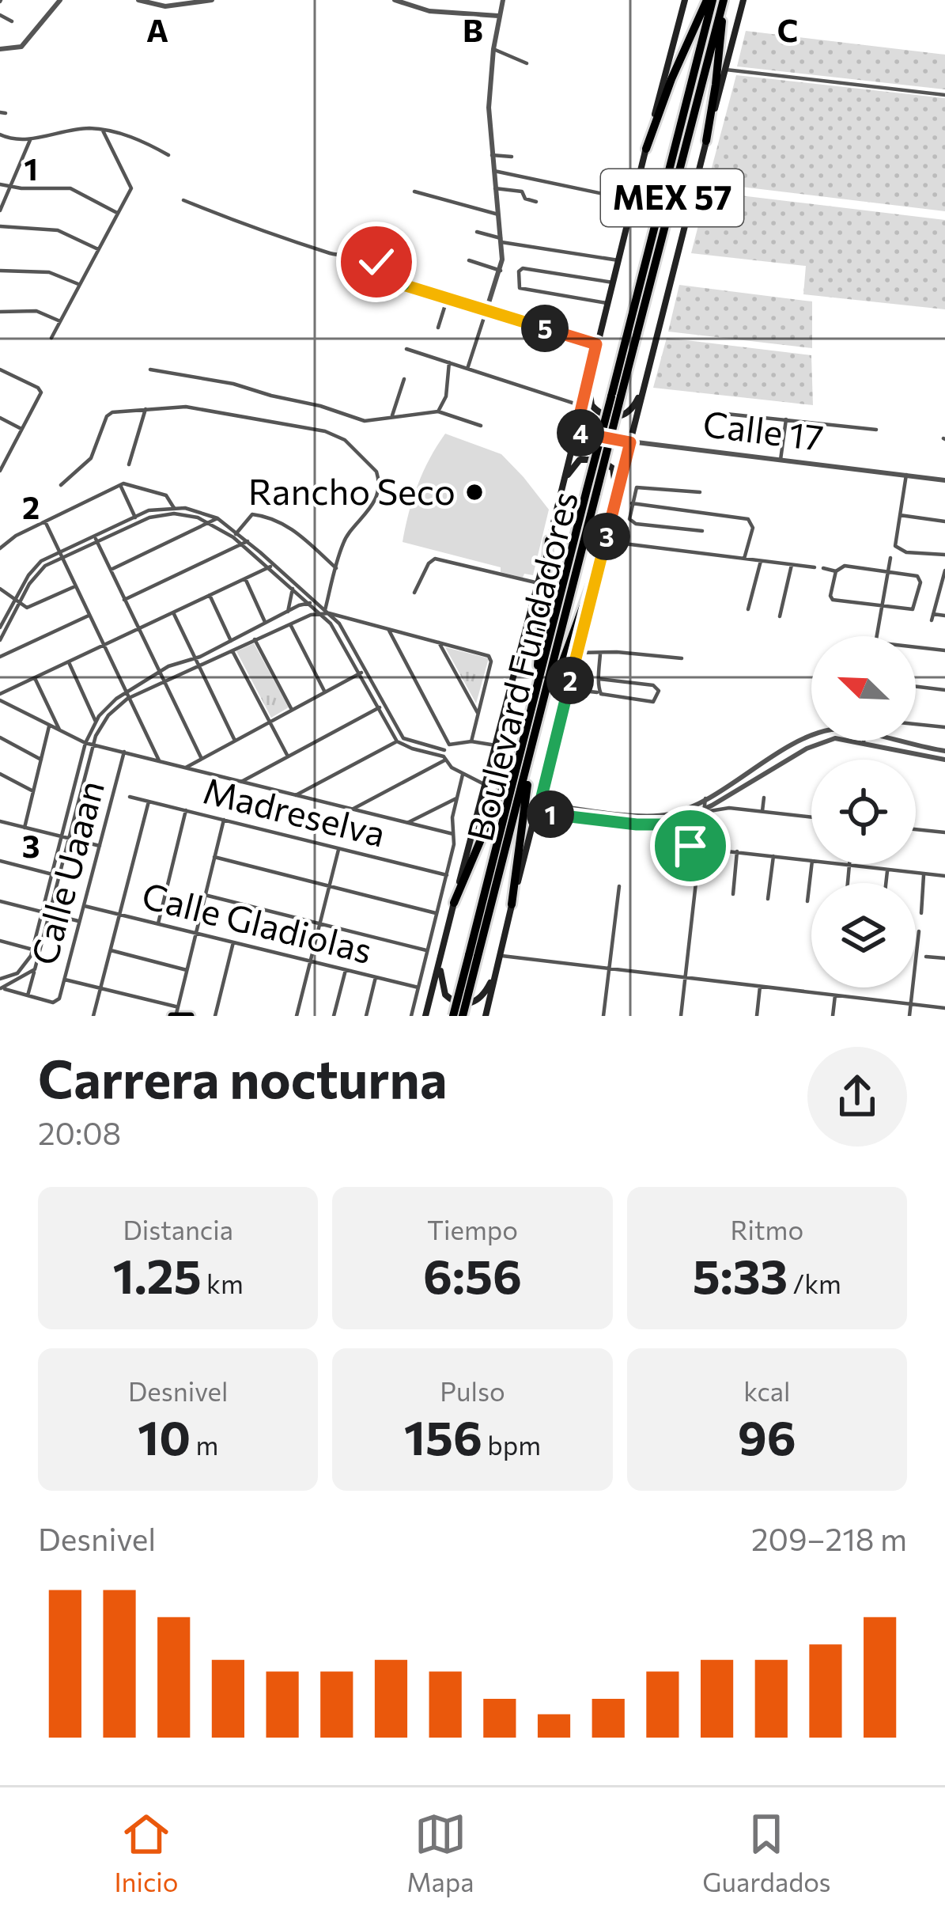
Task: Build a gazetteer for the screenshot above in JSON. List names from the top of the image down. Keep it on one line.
{"streets":{"highway":["MEX 57","Boulevard Fundadores"],"street":["Calle 17","Madreselva","Calle Uaaan","Calle Gladiolas"]},"crossings":[["Calle Uaaan","Calle Gladiolas"]],"places":["Rancho Seco"],"north":"top left","page":{"pins":["5","4","3","2","1"],"heading":["Carrera nocturna","20:08"],"stats":[["Distancia","1.25 km"],["Tiempo","6:56"],["Ritmo","5:33 /km"],["Desnivel","10 m"],["Pulso","156 bpm"],["kcal","96"]],"chart":["Desnivel","209–218 m"],"tabs":["Inicio","Mapa","Guardados"]},"grid":{"columns":["A","B","C"],"rows":["1","2","3"]}}
